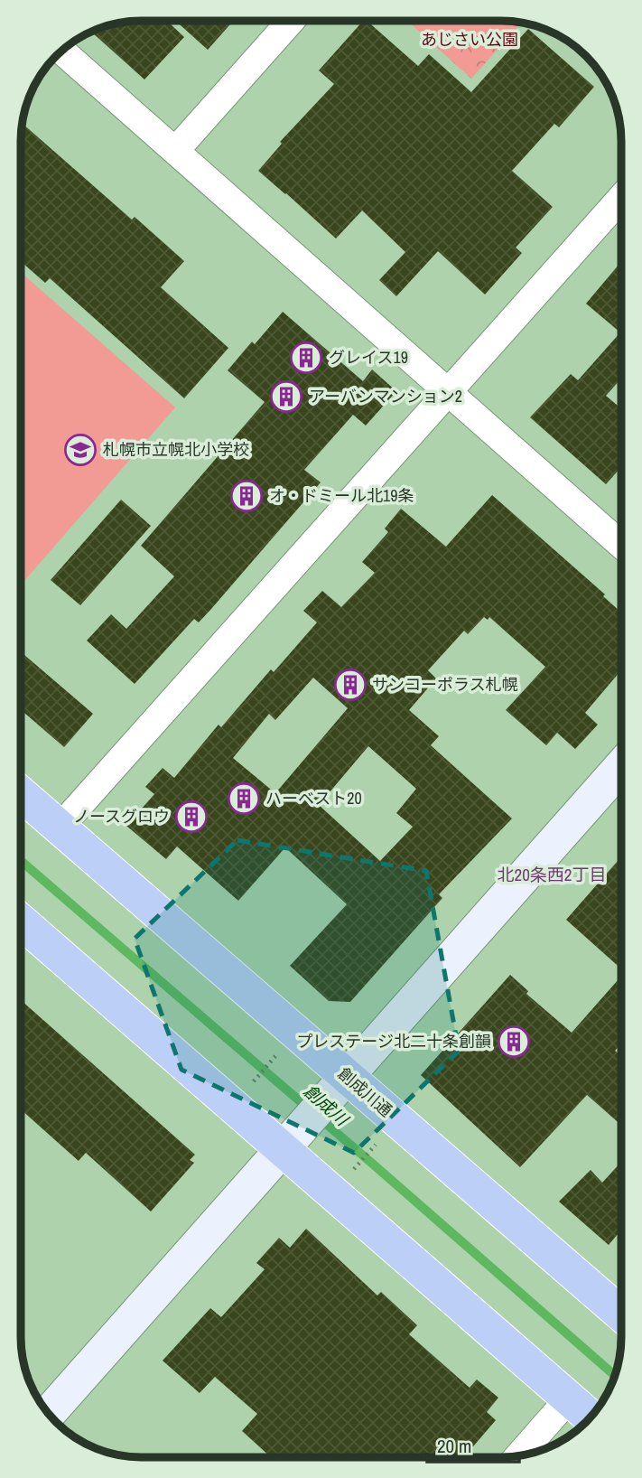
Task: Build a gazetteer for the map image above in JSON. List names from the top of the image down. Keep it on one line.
{"streets":{"highway":["創成川通"]},"districts":["北20条西2丁目"],"water":["創成川"],"parks":["あじさい公園"],"places":{"building":["グレイス19","アーバンマンション2","オ・ドミール北19条","サンコーポラス札幌","ハーベスト20","ノースグロウ","プレステージ北二十条創韻"],"school or university":["札幌市立幌北小学校"]},"scale_bar":"20 m"}
